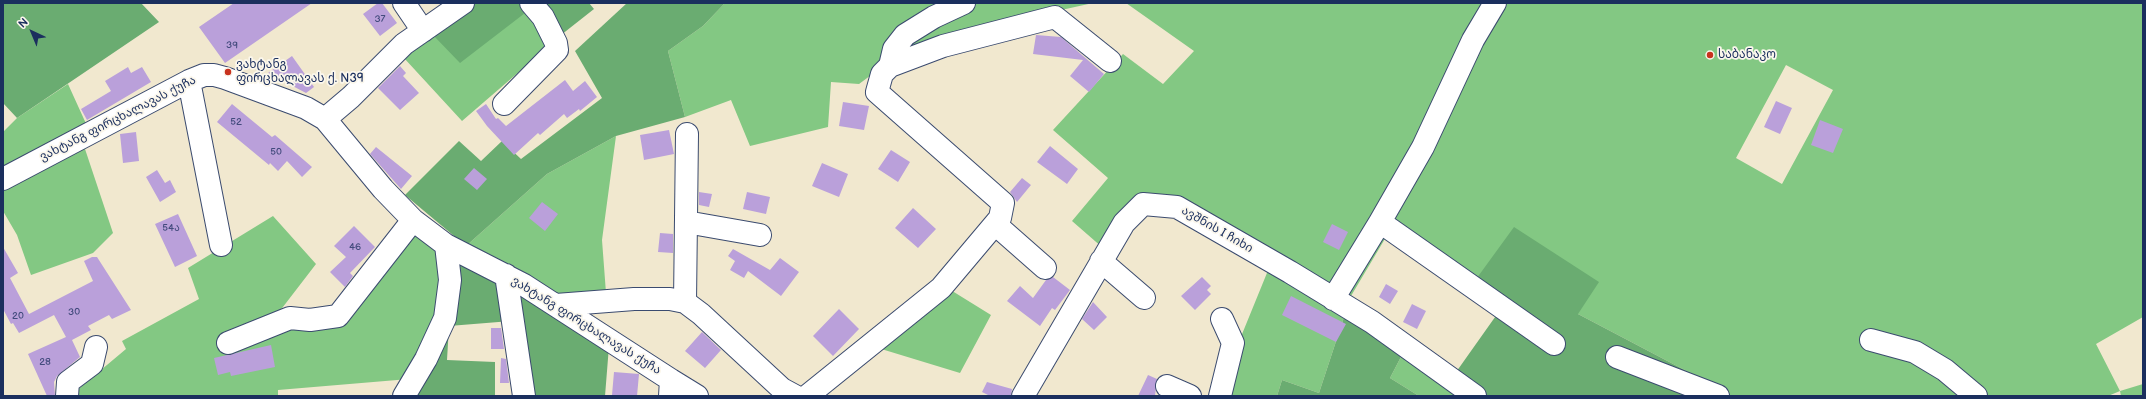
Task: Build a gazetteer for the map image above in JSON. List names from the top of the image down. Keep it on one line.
{"streets":{"street":["ვახტანგ ფირცხალავას ქუჩა","ავშნის I ჩიხი"]},"places":["საბანაკო","ვახტანგ ფირცხალავას ქ. N39"],"house_numbers":["37","39","52","50","54ა","46","30","20","28"],"north":"top left"}
